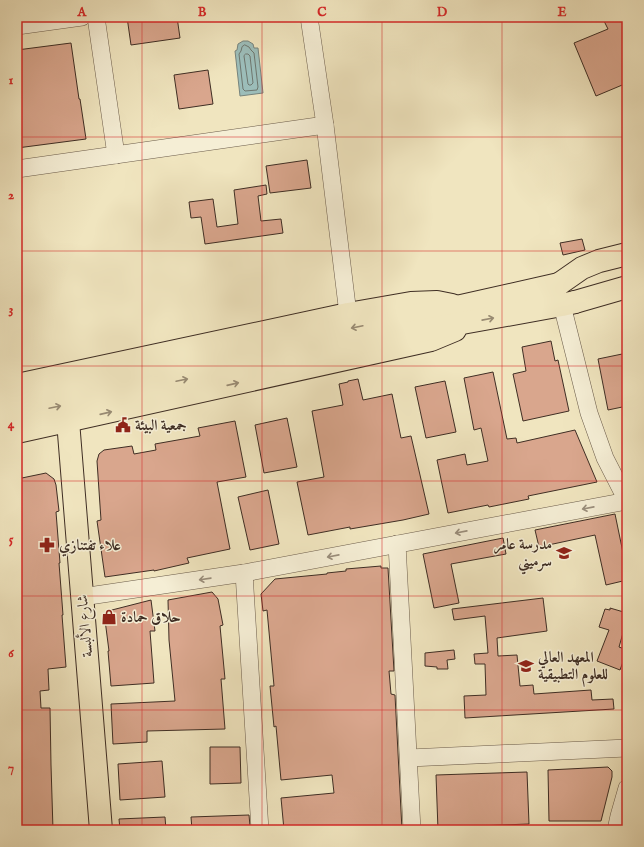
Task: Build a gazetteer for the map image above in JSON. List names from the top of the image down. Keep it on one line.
{"streets":{"main road":["شارع الألبسة"]},"places":{"public building":["جمعية البيئة"],"pharmacy":["علاء تفتنازي"],"school or university":["مدرسة عامر سرميني","المعهد العالي للعلوم التطبيقية"],"shop":["حلاق حمادة"]},"grid":{"columns":["A","B","C","D","E"],"rows":["1","2","3","4","5","6","7"]}}
